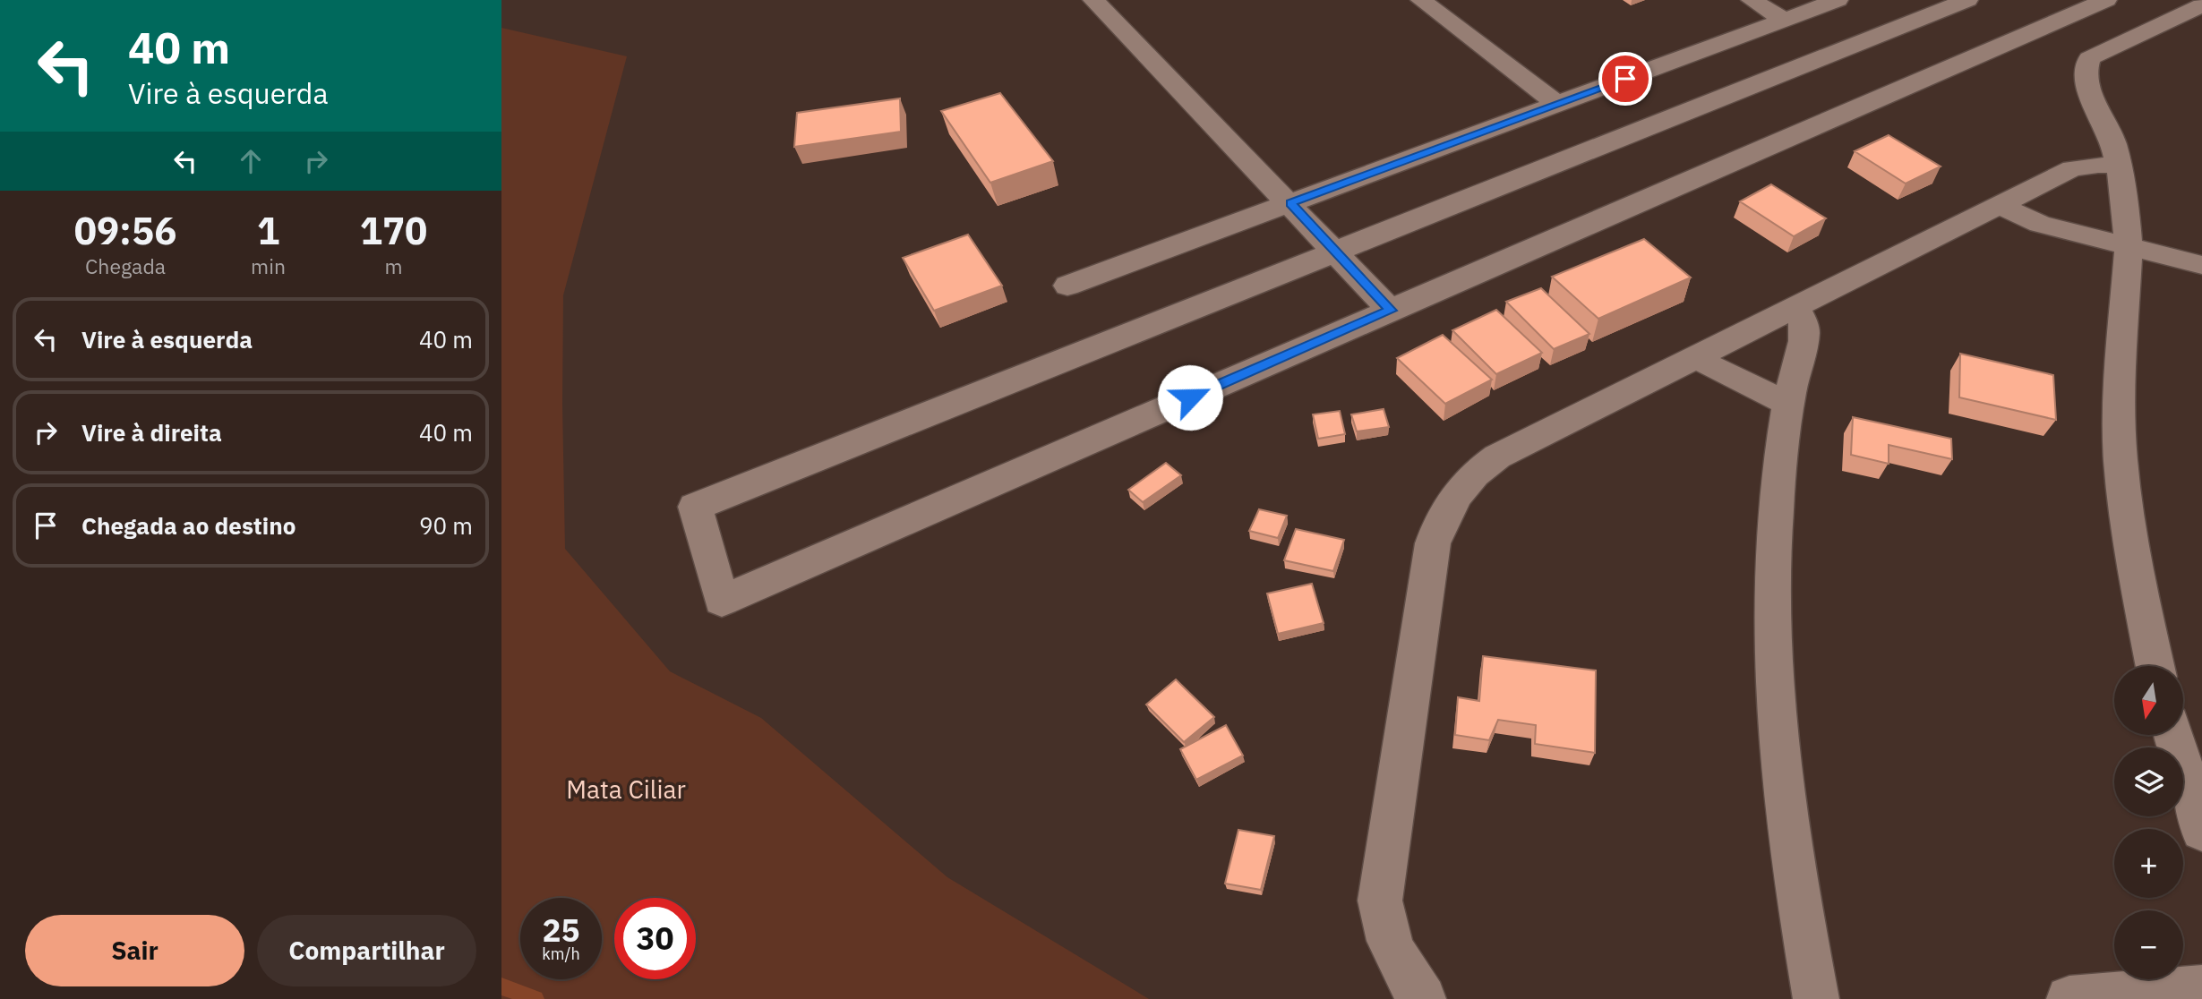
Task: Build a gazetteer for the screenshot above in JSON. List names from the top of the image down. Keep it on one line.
{"parks":["Mata Ciliar"],"north":"bottom","page":{"turn":["40 m","Vire à esquerda"],"eta":["09:56","Chegada","1","min","170","m"],"list":[{"name":"Vire à esquerda","value":"40 m"},{"name":"Vire à direita","value":"40 m"},{"name":"Chegada ao destino","value":"90 m"}],"map_buttons":["+","−"],"speed":"25 km/h","limit":"30","buttons":["Sair","Compartilhar"]}}
